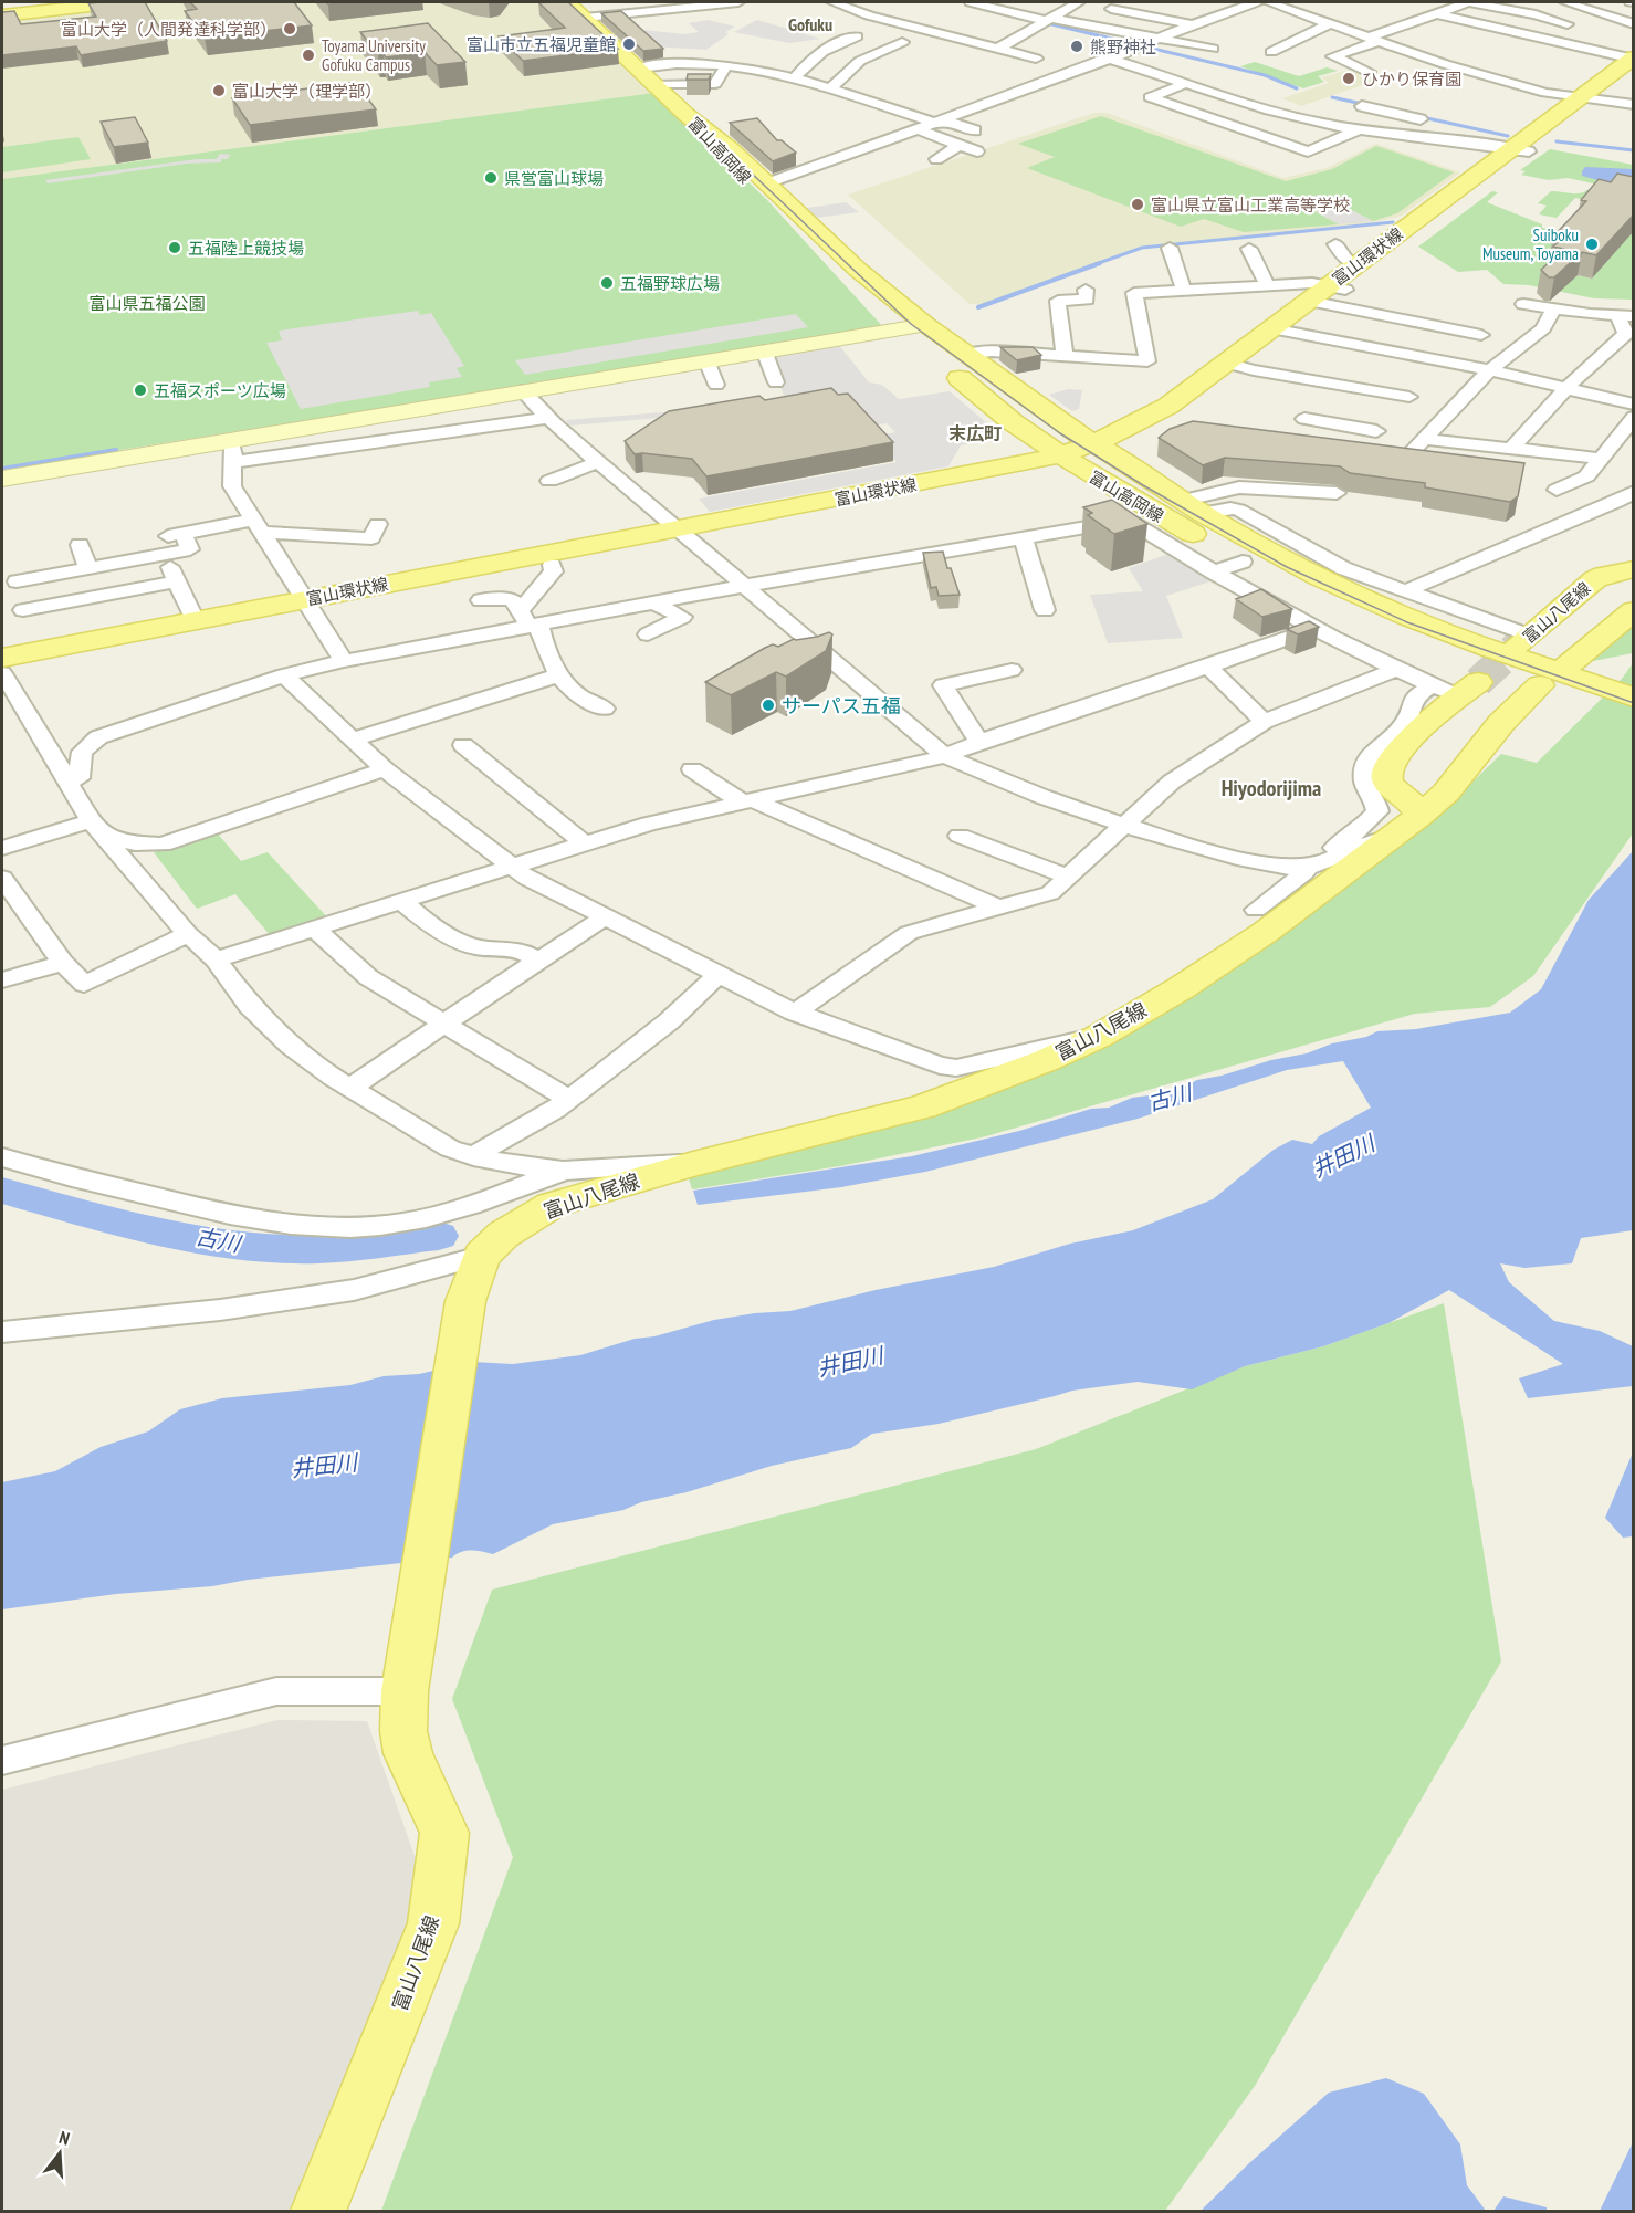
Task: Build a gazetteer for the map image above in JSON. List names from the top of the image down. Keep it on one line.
{"streets":{"main road":["富山高岡線","富山環状線","富山八尾線"]},"crossings":[["富山高岡線","富山環状線"],["富山高岡線","富山八尾線"]],"districts":["Gofuku","末広町","Hiyodorijima"],"water":["古川","井田川"],"parks":["富山県五福公園"],"places":["富山大学（人間発達科学部）","富山市立五福児童館","熊野神社","Toyama University Gofuku Campus","ひかり保育園","富山大学（理学部）","県営富山球場","富山県立富山工業高等学校","Suiboku Museum, Toyama","五福陸上競技場","五福野球広場","五福スポーツ広場","サーパス五福"],"north":"top"}
